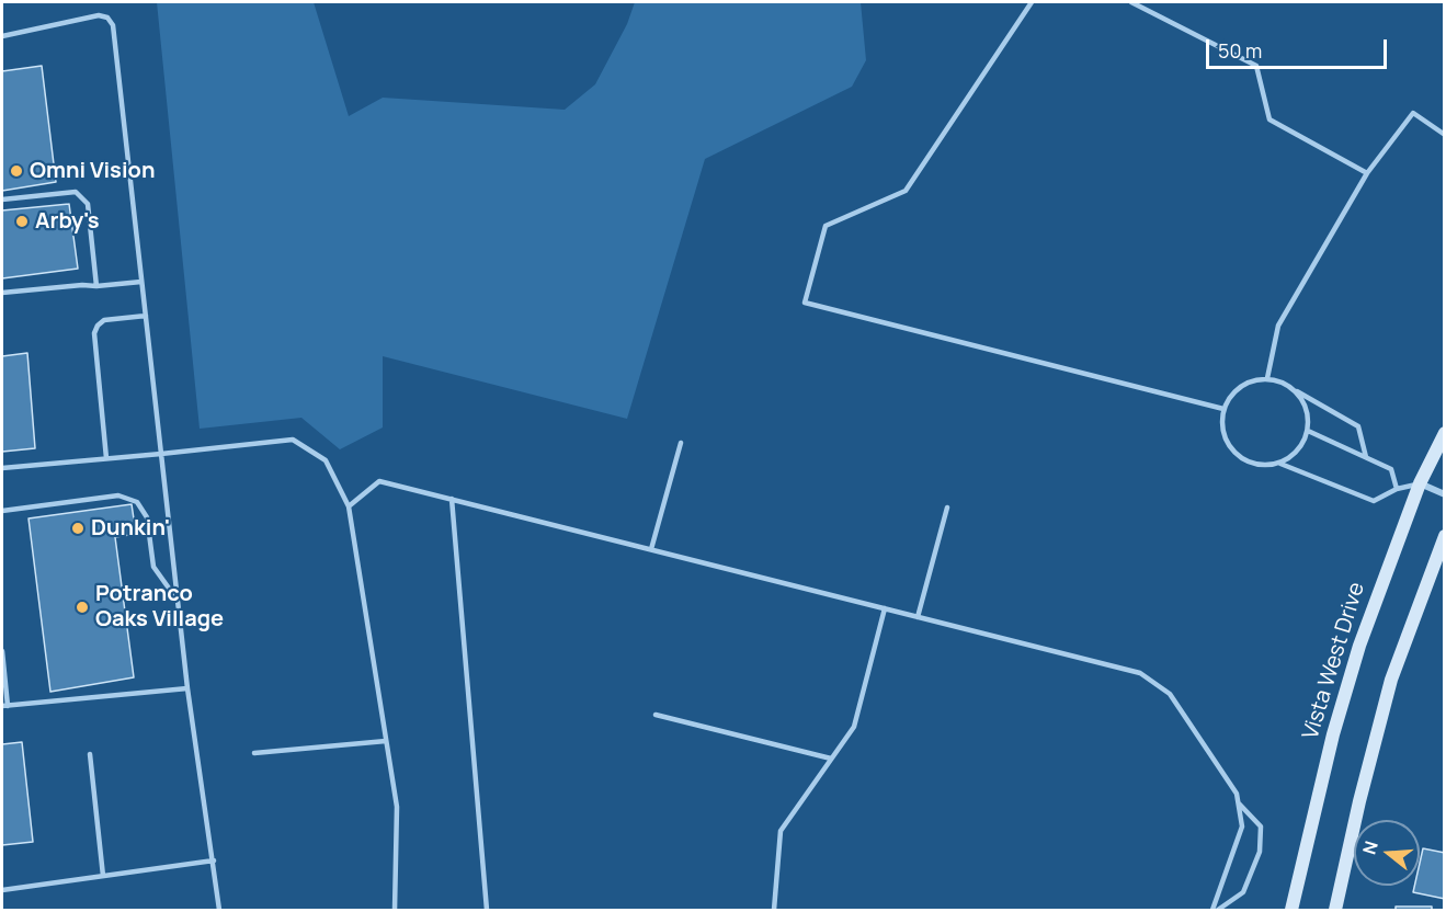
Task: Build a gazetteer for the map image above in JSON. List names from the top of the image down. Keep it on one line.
{"streets":{"street":["Vista West Drive"]},"places":["Omni Vision","Arby's","Dunkin'","Potranco Oaks Village"],"scale_bar":"50 m","north":"left"}
